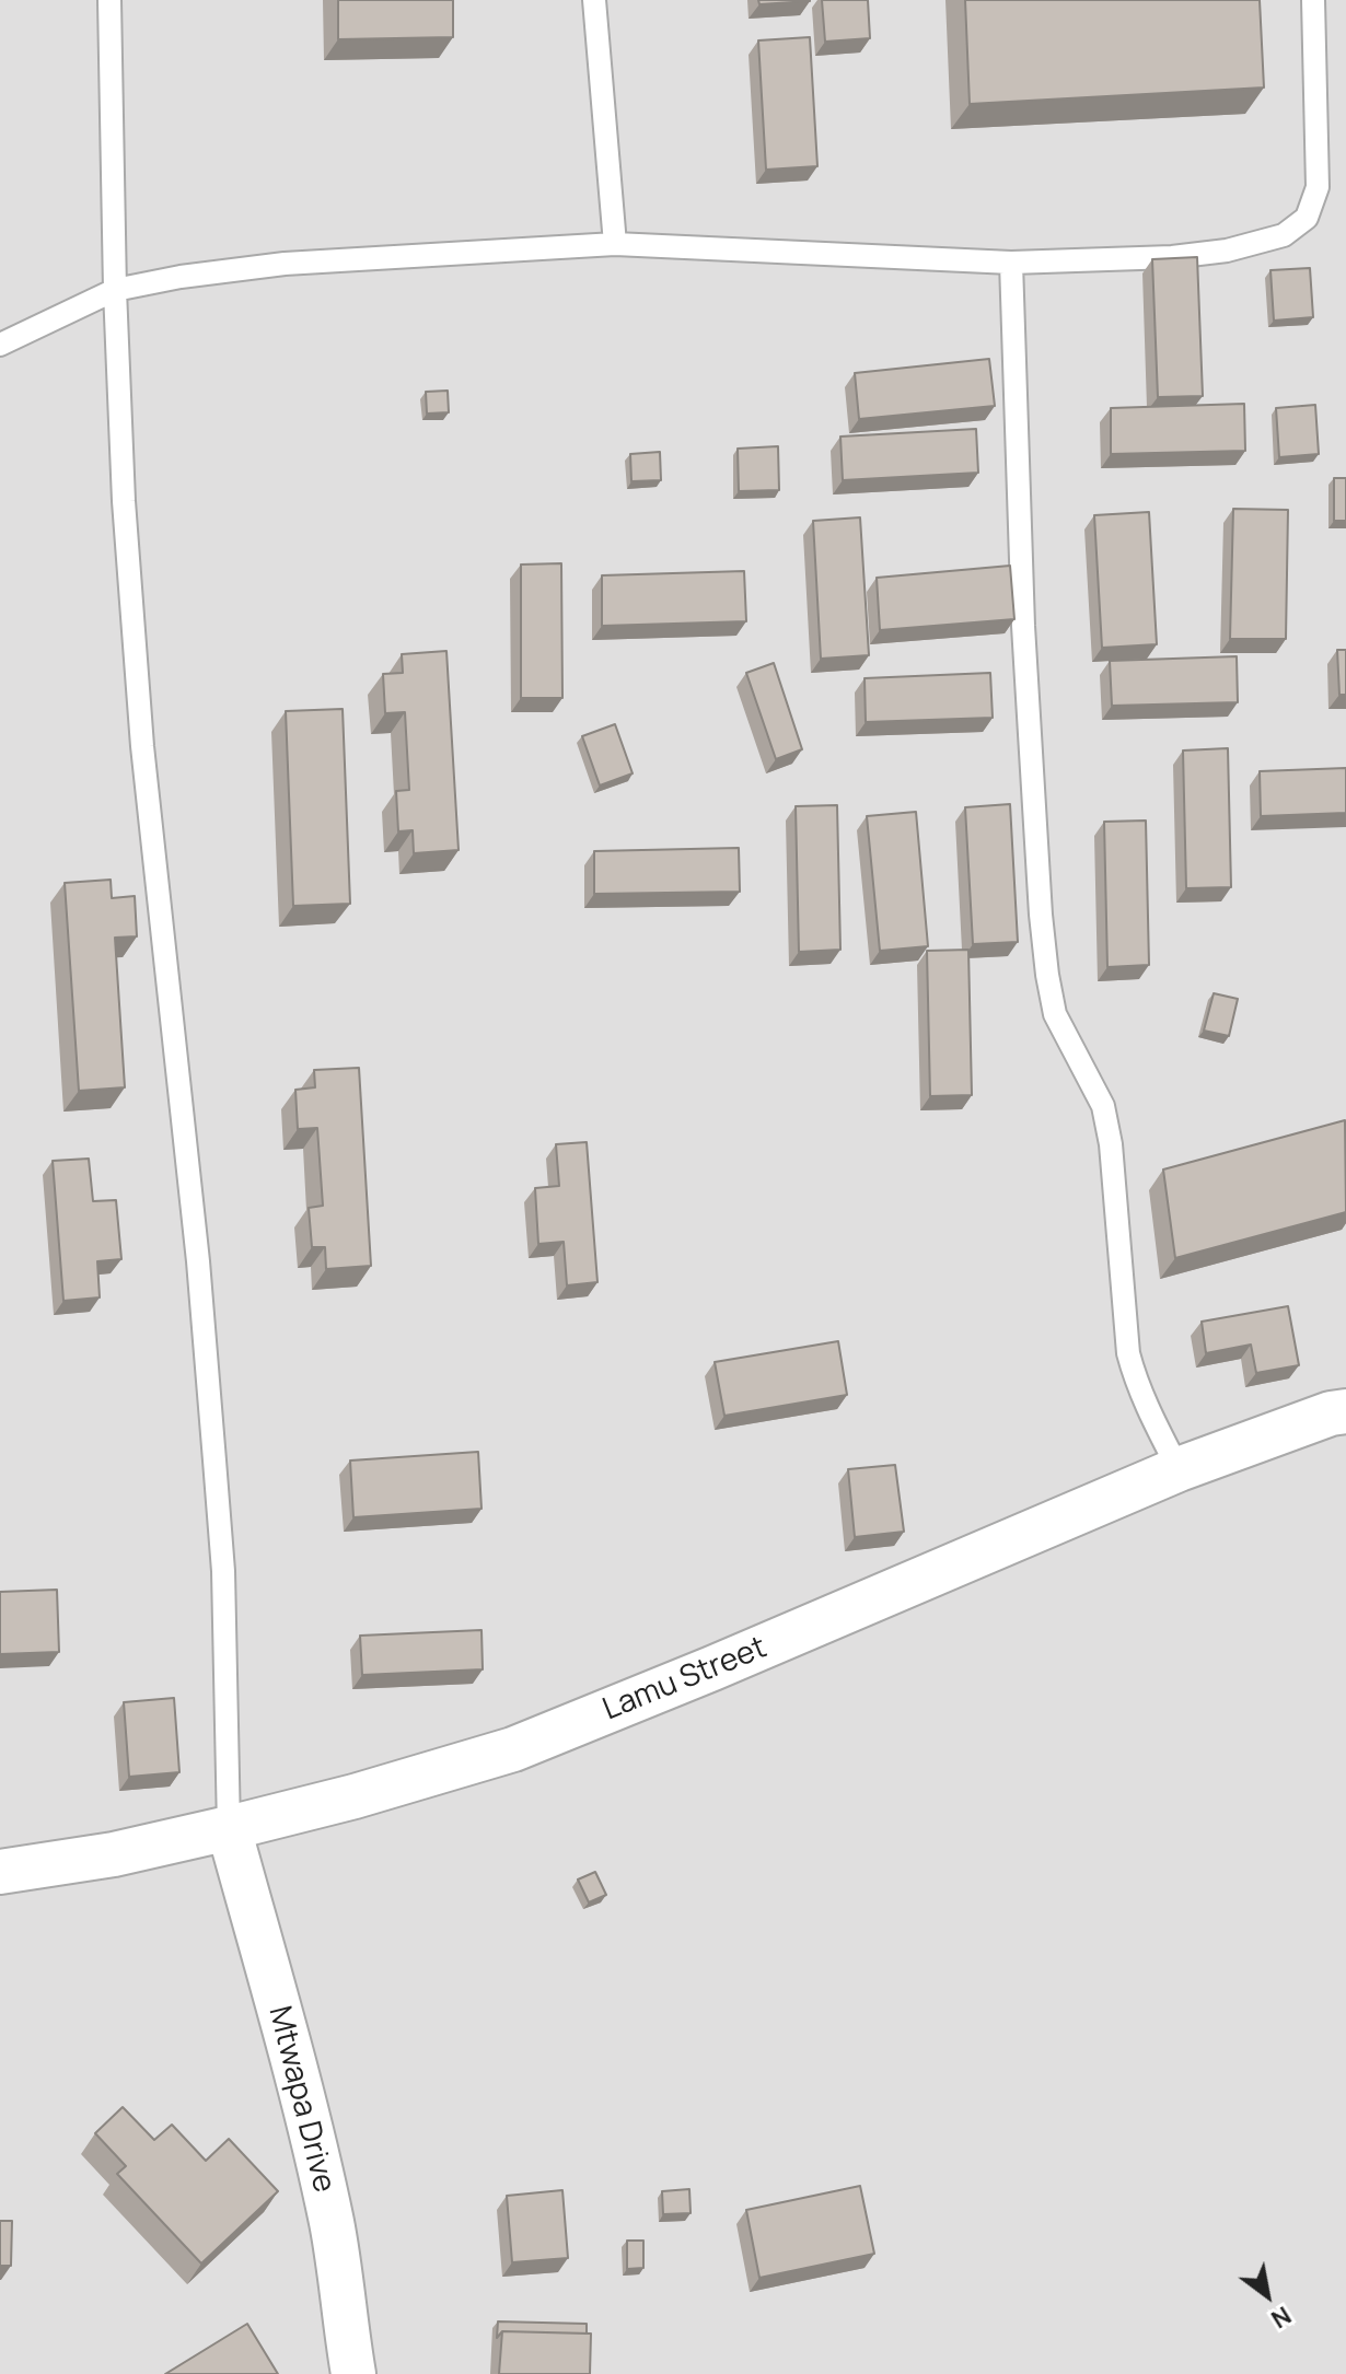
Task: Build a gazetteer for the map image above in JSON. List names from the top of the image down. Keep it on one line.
{"streets":{"street":["Lamu Street","Mtwapa Drive"]},"crossings":[["Lamu Street","Mtwapa Drive"]],"north":"bottom right"}
